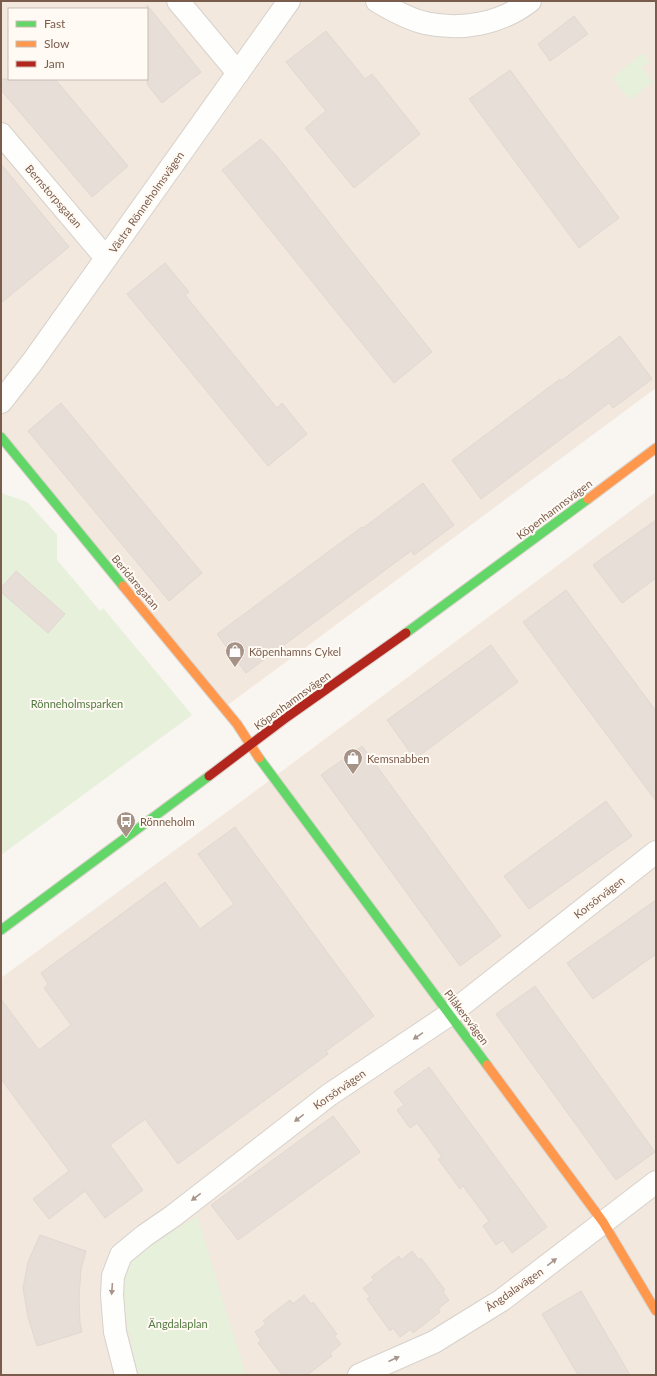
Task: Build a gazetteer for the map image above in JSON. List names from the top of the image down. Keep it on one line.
{"streets":{"street":["Bernstorpsgatan","Västra Rönneholmsvägen","Köpenhamnsvägen","Beridaregatan","Korsörvägen","Pilåkersvägen","Ängdalavägen"]},"crossings":[["Bernstorpsgatan","Västra Rönneholmsvägen"],["Köpenhamnsvägen","Beridaregatan"],["Köpenhamnsvägen","Pilåkersvägen"],["Beridaregatan","Pilåkersvägen"],["Korsörvägen","Pilåkersvägen"],["Pilåkersvägen","Ängdalavägen"]],"one_way":["Korsörvägen","Ängdalavägen"],"parks":["Rönneholmsparken","Ängdalaplan"],"places":{"shop":["Köpenhamns Cykel","Kemsnabben"],"bus stop":["Rönneholm"]},"legend":["Fast","Slow","Jam"]}
